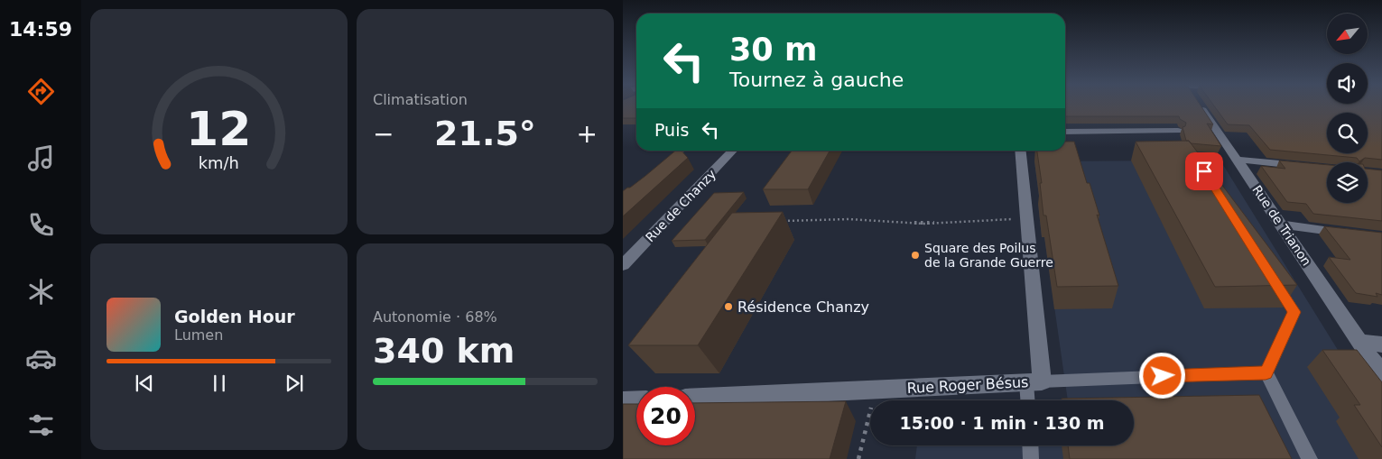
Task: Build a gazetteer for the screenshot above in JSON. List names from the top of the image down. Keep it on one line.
{"streets":{"street":["Rue de Chanzy","Rue de Trianon","Rue Roger Bésus"]},"places":["Square des Poilus de la Grande Guerre","Résidence Chanzy"],"north":"bottom left","page":{"tabs":"14:59","tile":["Climatisation",["Autonomie · 68%","340 km"]],"turn":["30 m","Tournez à gauche"],"then":"Puis","heat":["−","21.5°","+"],"song":["Golden Hour","Lumen"],"limit":"20","trip":"15:00 · 1 min · 130 m","gauge":["12","km/h"]}}
